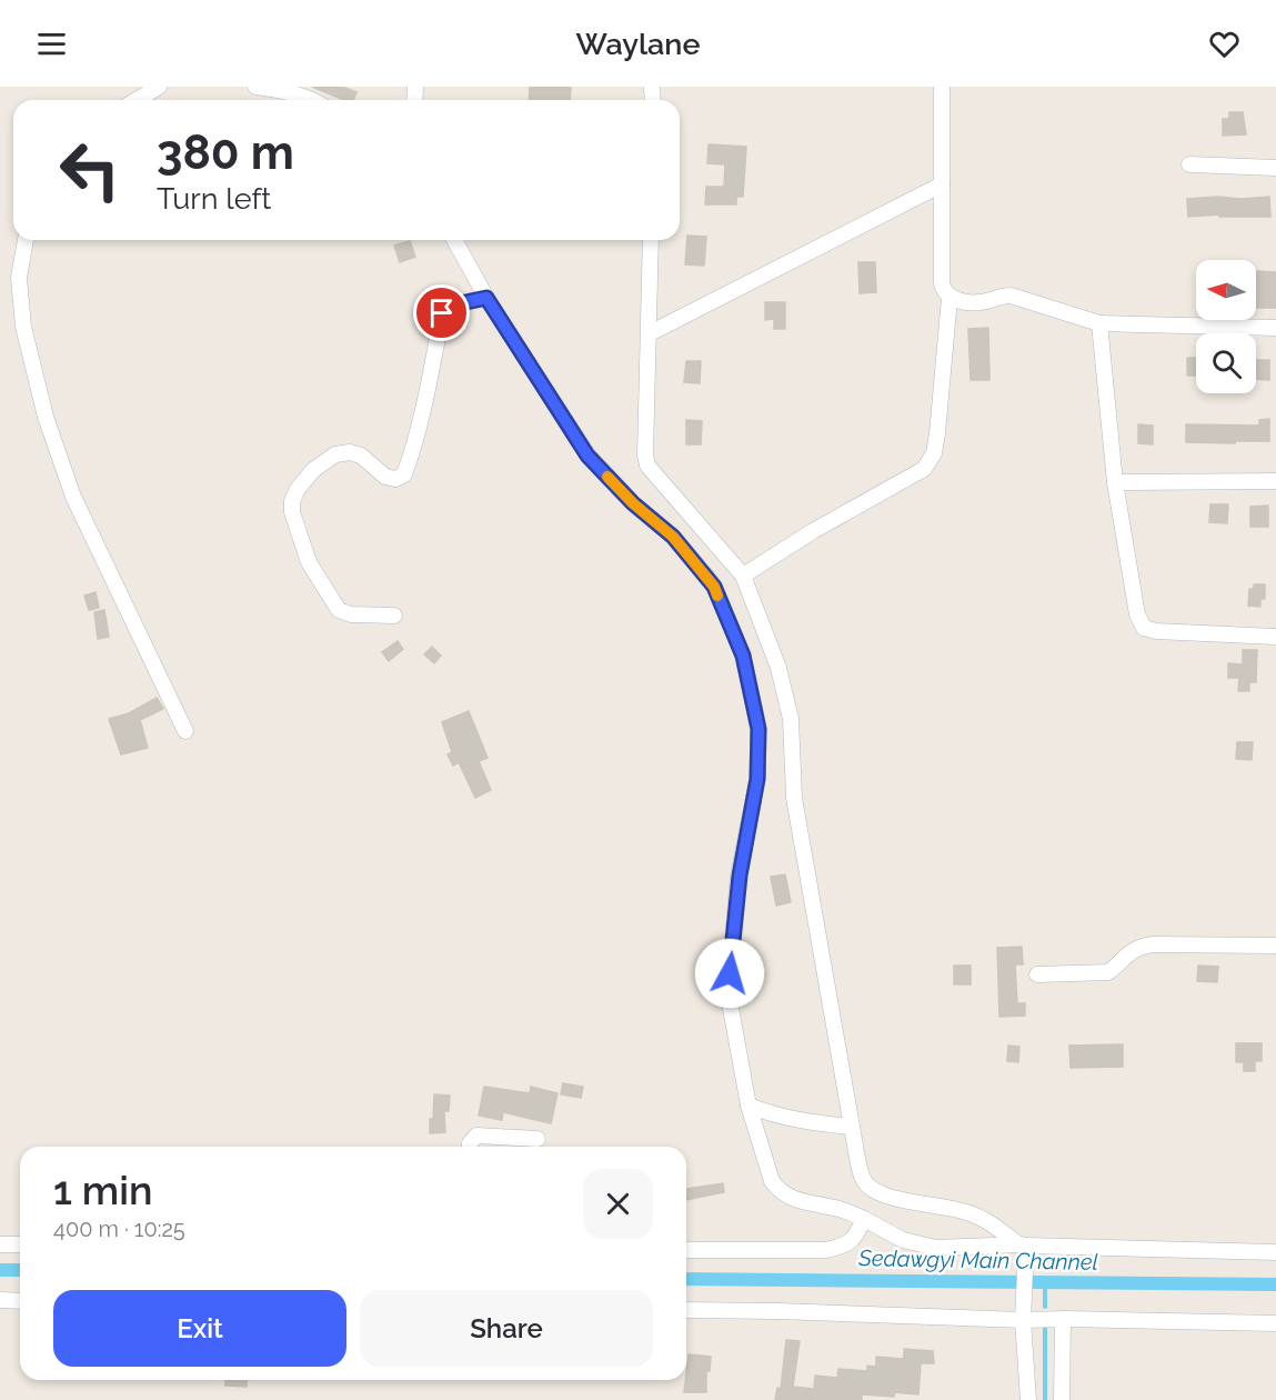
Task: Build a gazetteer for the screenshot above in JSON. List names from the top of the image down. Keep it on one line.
{"water":["Sedawgyi Main Channel"],"north":"left","page":{"header":"Waylane","turn":["380 m","Turn left"],"heading":["1 min","400 m · 10:25"],"buttons":["Exit","Share"]}}
